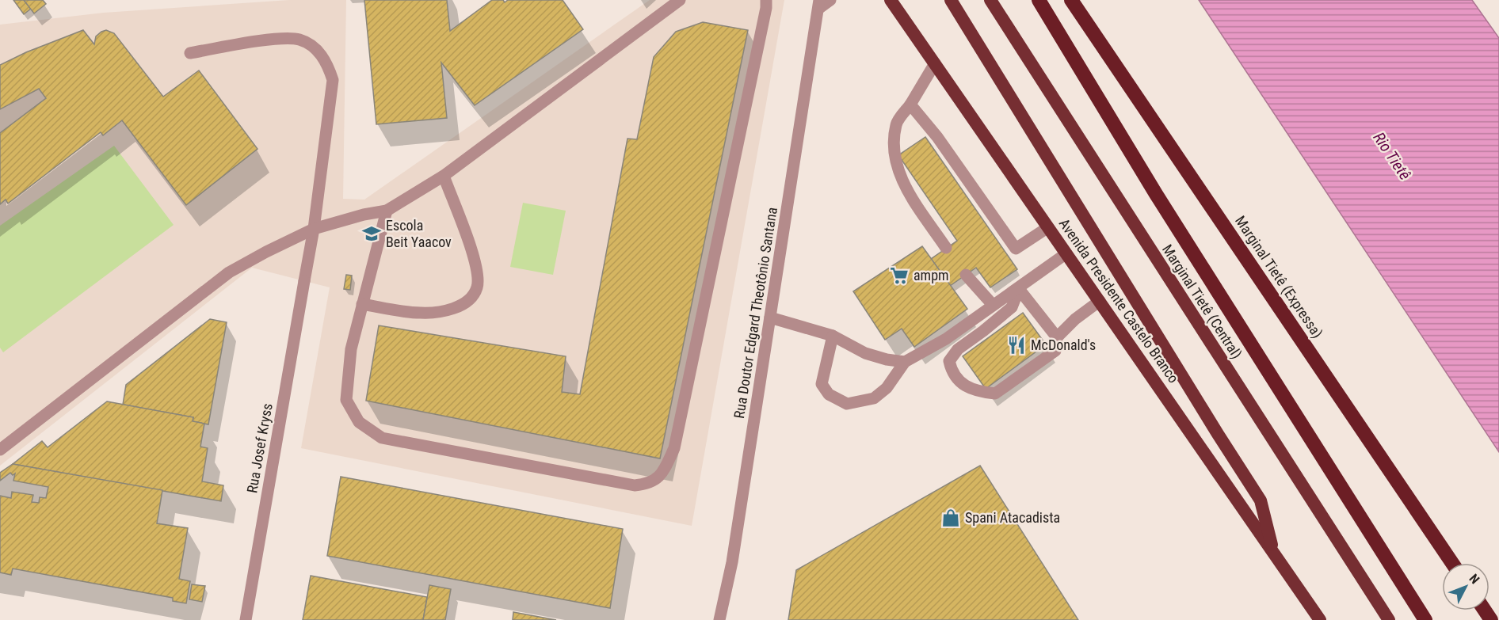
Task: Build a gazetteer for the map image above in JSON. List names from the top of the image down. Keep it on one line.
{"streets":{"highway":["Marginal Tietê (Expressa)","Avenida Presidente Castelo Branco","Marginal Tietê (Central)"],"street":["Rua Doutor Edgard Theotônio Santana","Rua Josef Kryss"]},"water":["Rio Tietê"],"places":{"school or university":["Escola Beit Yaacov"],"supermarket":["ampm"],"restaurant":["McDonald's"],"shop":["Spani Atacadista"]},"north":"top right"}
